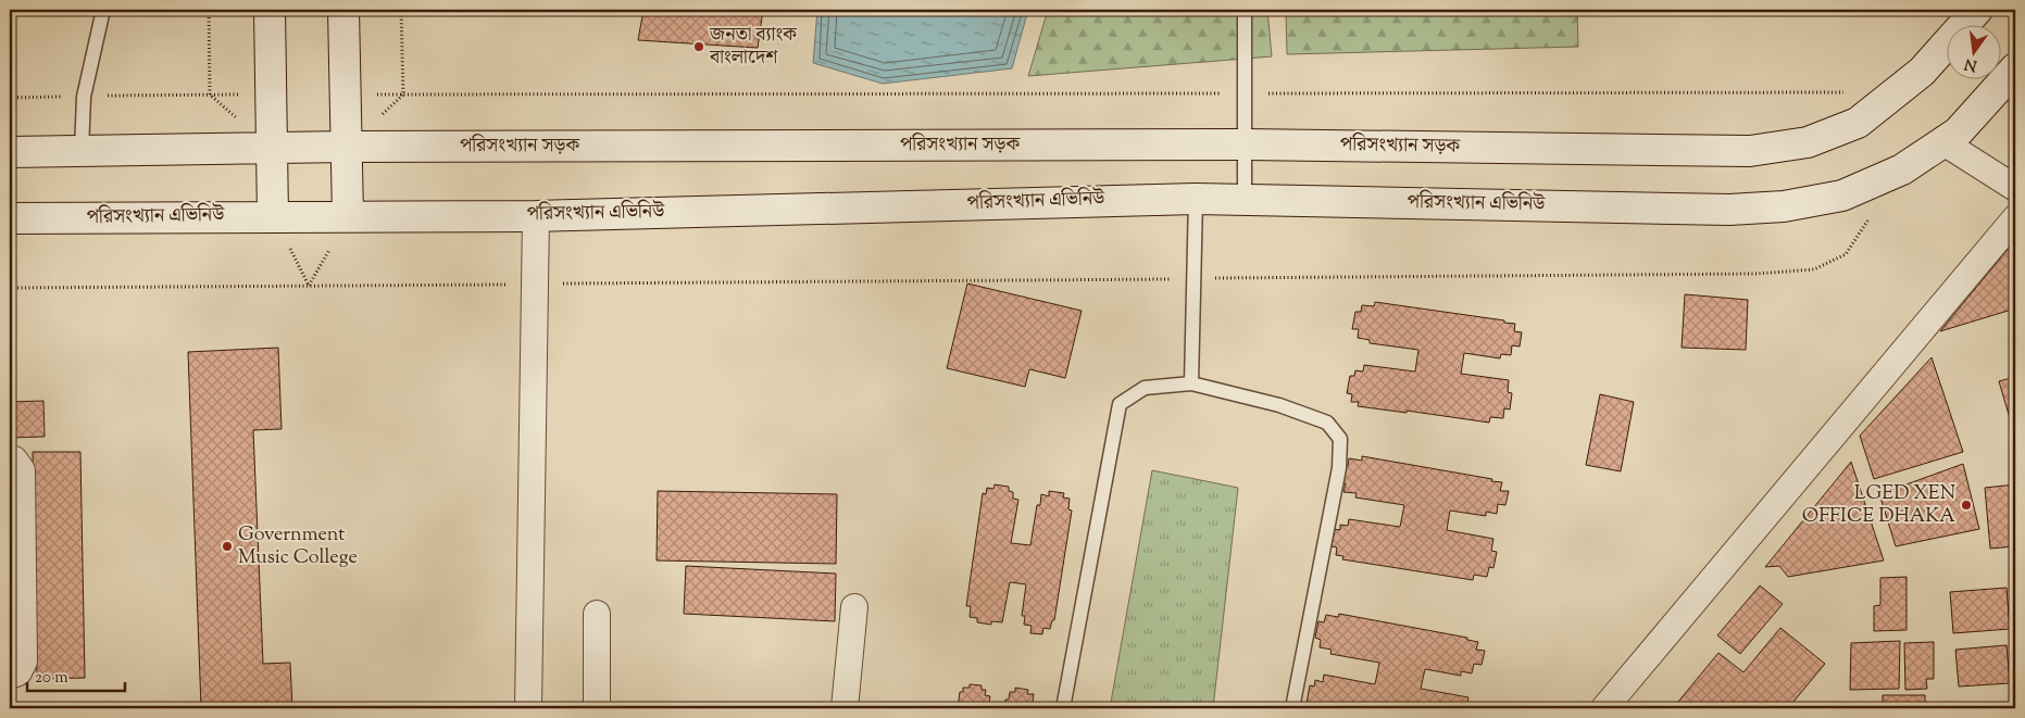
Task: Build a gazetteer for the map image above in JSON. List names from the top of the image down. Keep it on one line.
{"streets":{"street":["পরিসংখ্যান সড়ক","পরিসংখ্যান এভিনিউ"]},"places":["জনতা ব্যাংক বাংলাদেশ","LGED XEN OFFICE DHAKA","Government Music College"],"scale_bar":"20 m","north":"bottom"}
